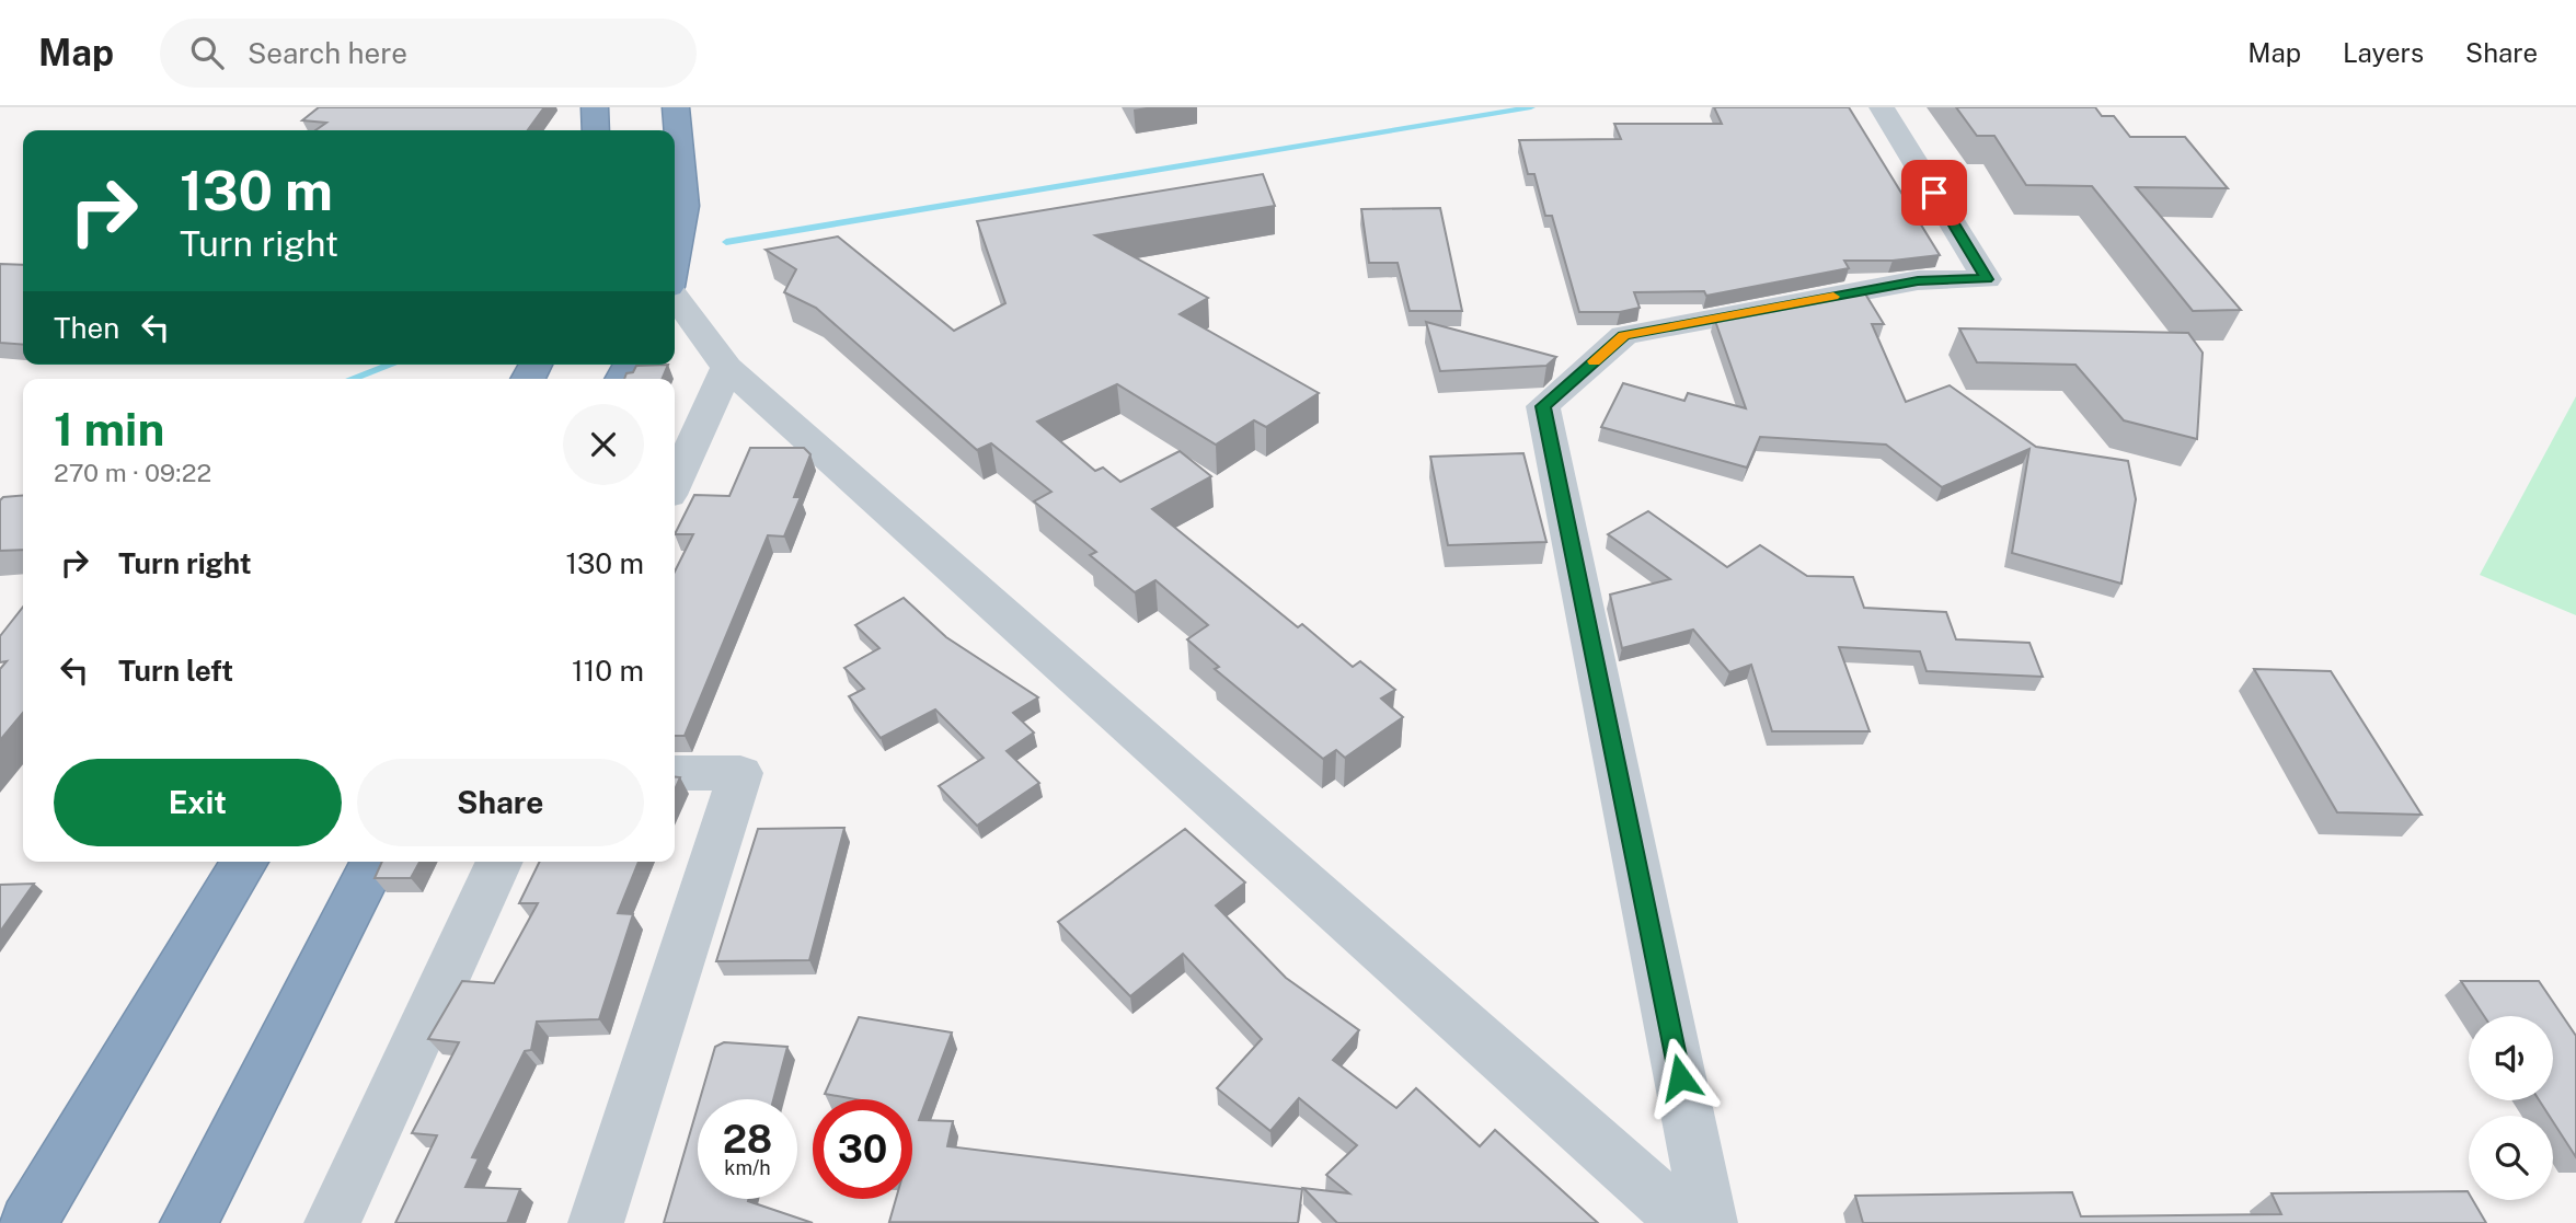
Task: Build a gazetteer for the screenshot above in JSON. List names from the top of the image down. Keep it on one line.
{"page":{"header":"Map","search":"Search here","nav":["Map","Layers","Share"],"turn":["130 m","Turn right"],"then":"Then","heading":["1 min","270 m · 09:22"],"list":[{"name":"Turn right","value":"130 m"},{"name":"Turn left","value":"110 m"}],"buttons":["Exit","Share"],"speed":"28 km/h","limit":"30"}}
